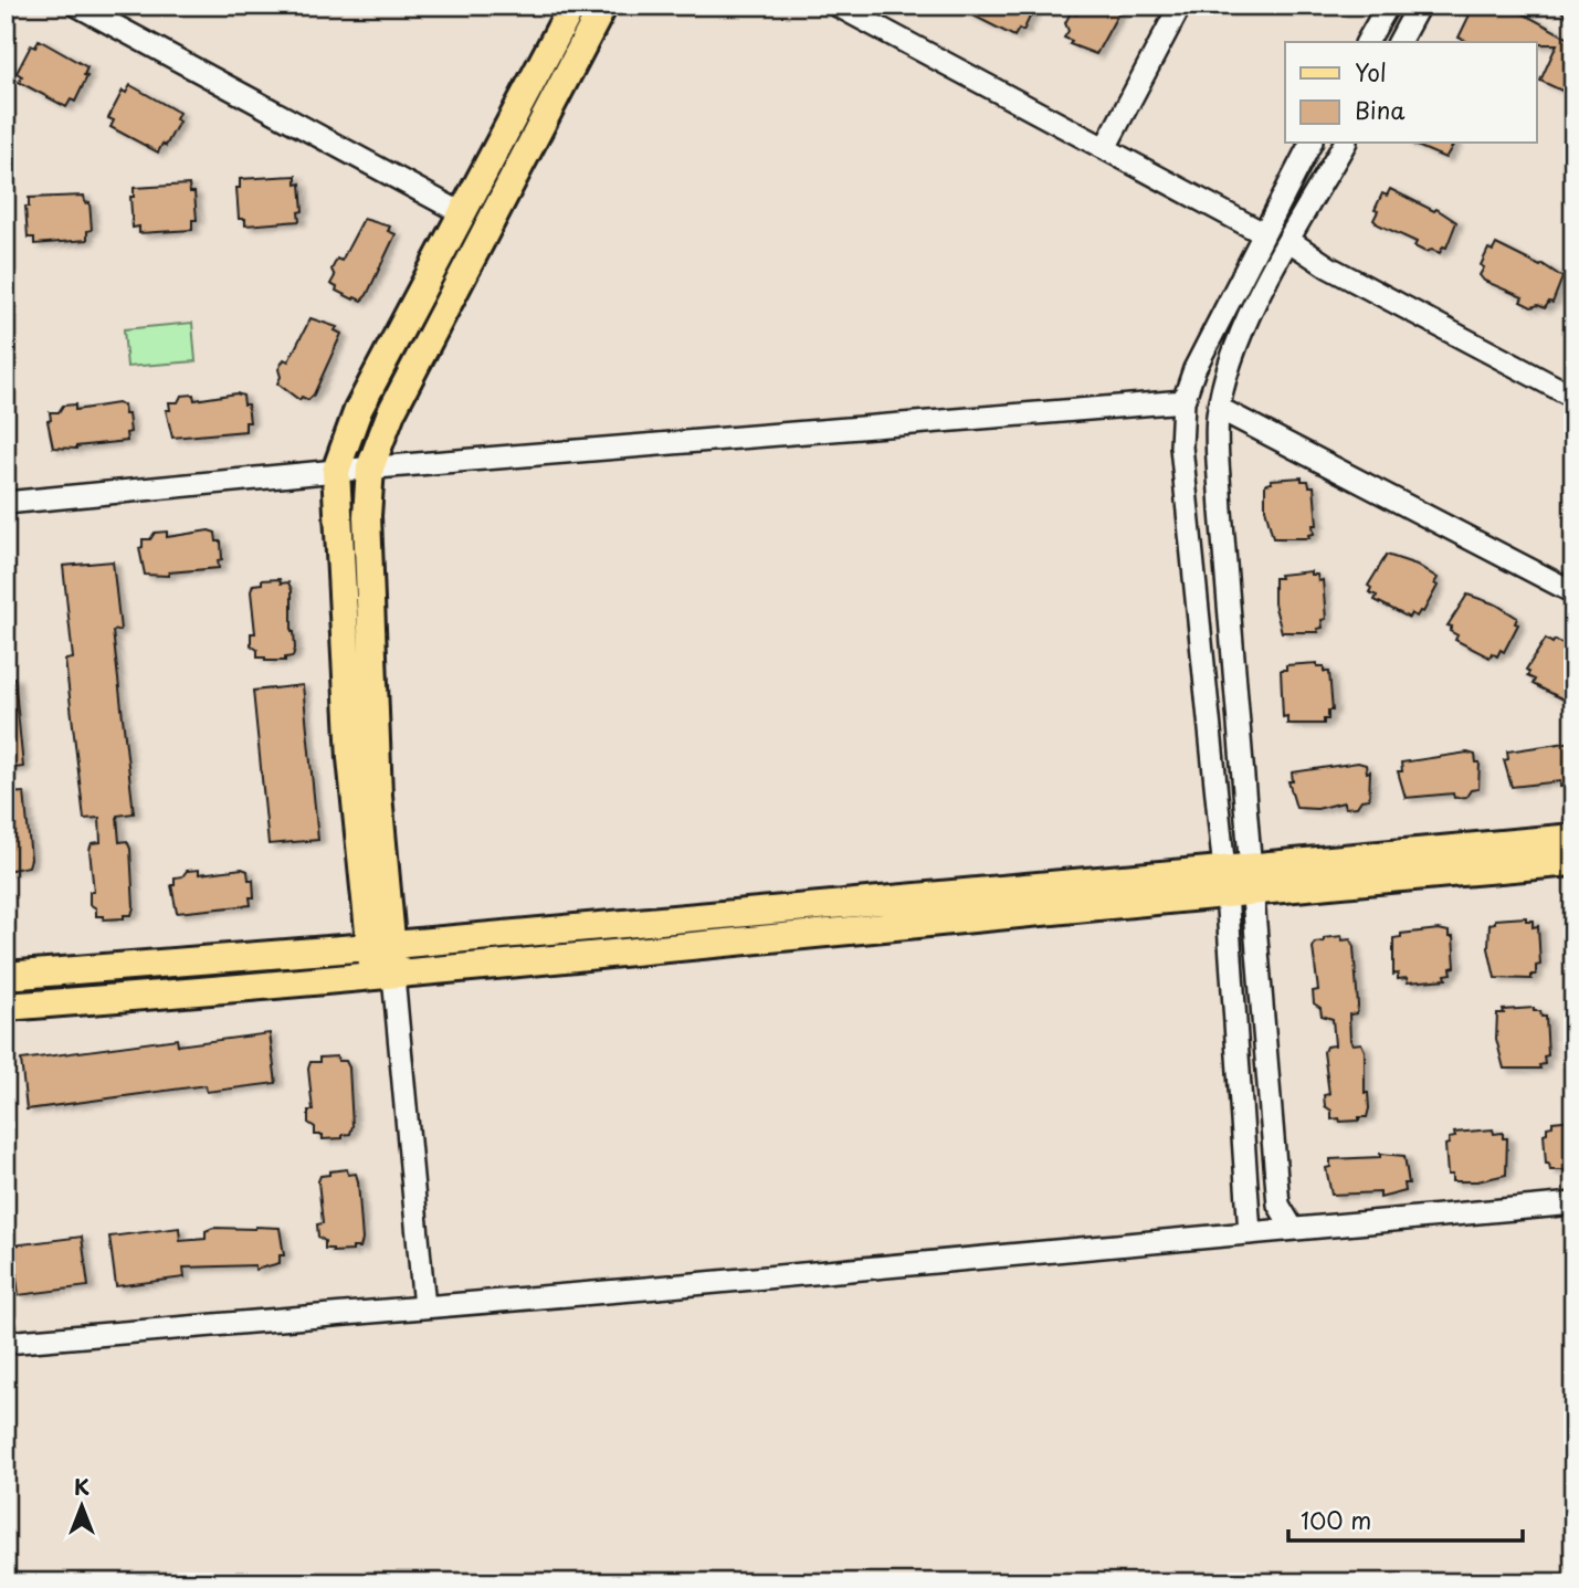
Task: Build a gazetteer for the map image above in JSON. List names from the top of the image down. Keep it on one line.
{"legend":["Yol","Bina"],"scale_bar":"100 m","north":"top"}
